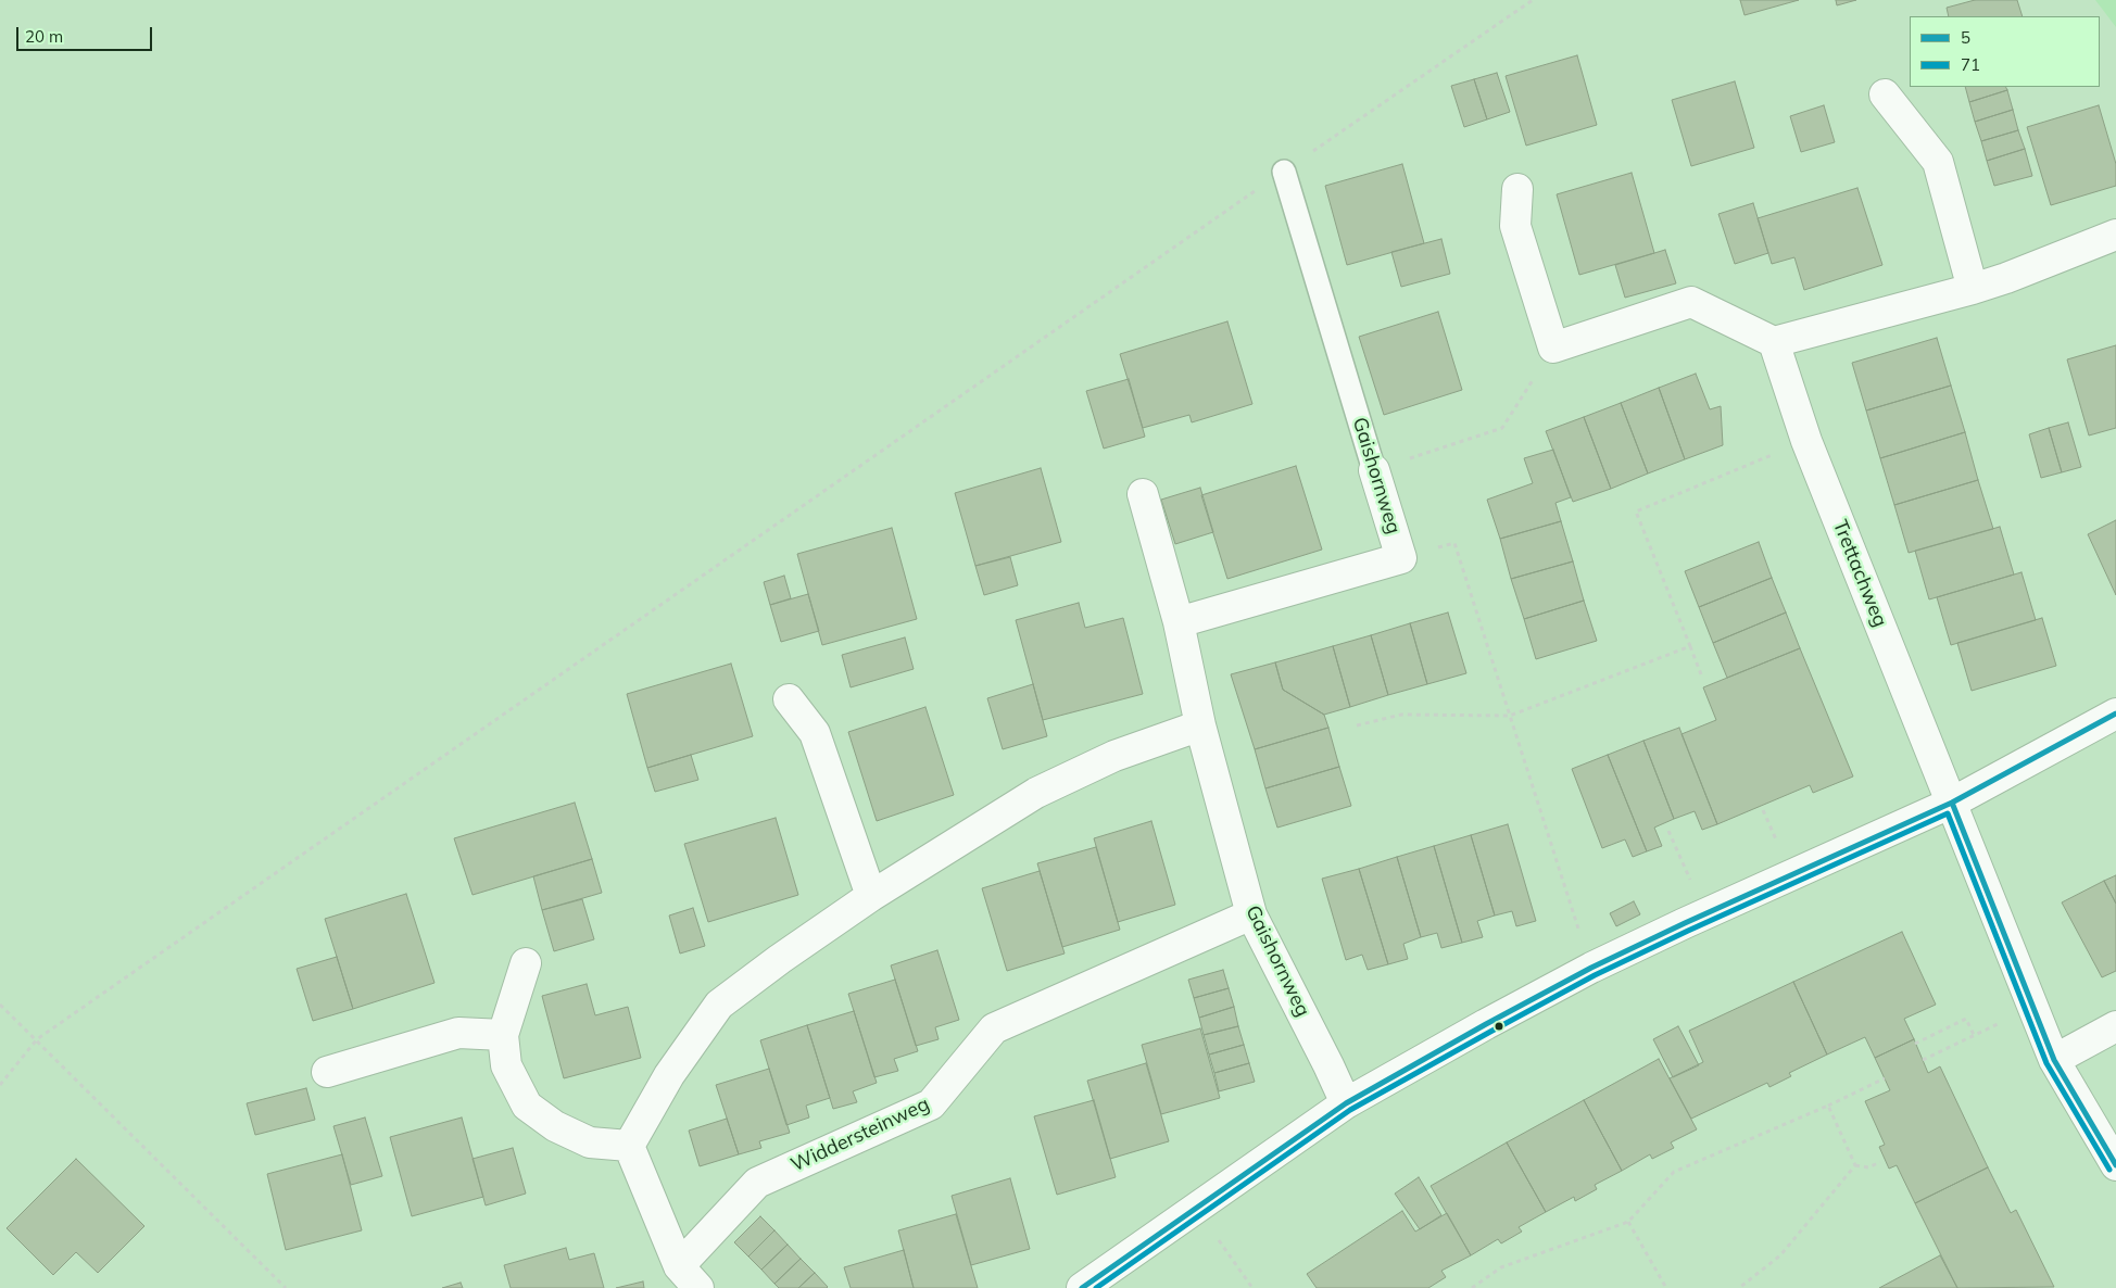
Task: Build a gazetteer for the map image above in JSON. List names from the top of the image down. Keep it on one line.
{"streets":{"street":["Gaishornweg","Trettachweg","Widdersteinweg"]},"crossings":[["Gaishornweg","Widdersteinweg"]],"lines":["transit line 5","transit line 71"],"legend":["5","71"],"scale_bar":"20 m"}
